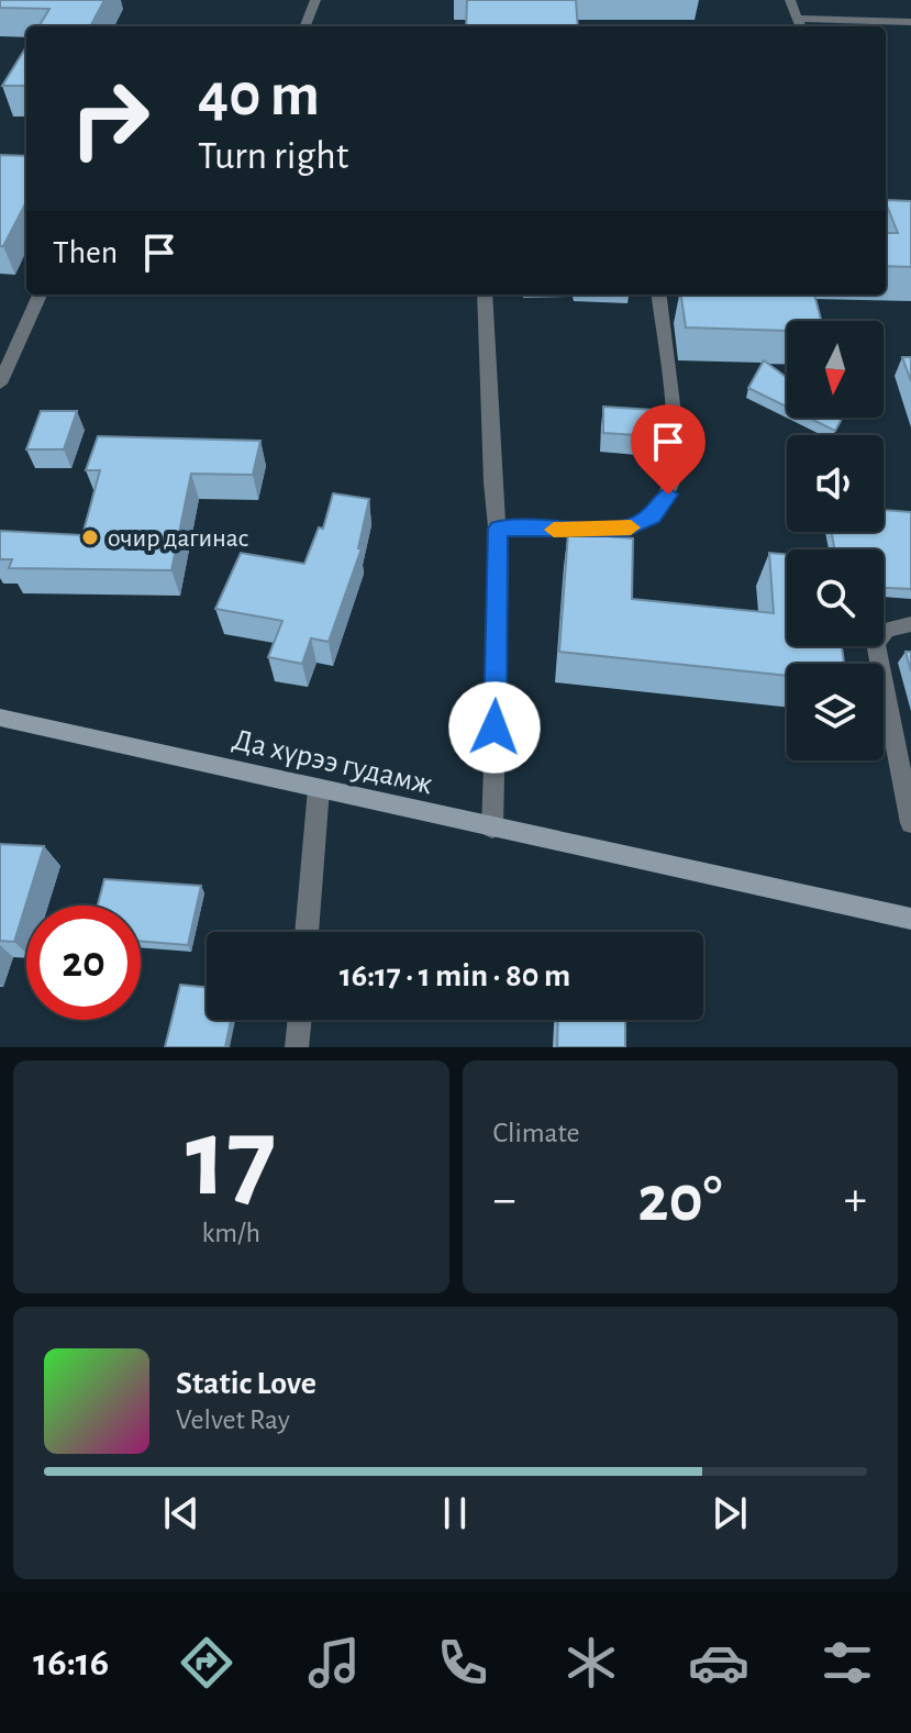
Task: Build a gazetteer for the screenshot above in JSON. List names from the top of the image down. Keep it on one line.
{"streets":{"main road":["Да хүрээ гудамж"]},"places":["очир дагинас"],"north":"bottom","page":{"turn":["40 m","Turn right"],"then":"Then","limit":"20","trip":"16:17 · 1 min · 80 m","tile":[["17","km/h"],"Climate"],"heat":["−","20°","+"],"song":["Static Love","Velvet Ray"],"tabs":"16:16"}}
